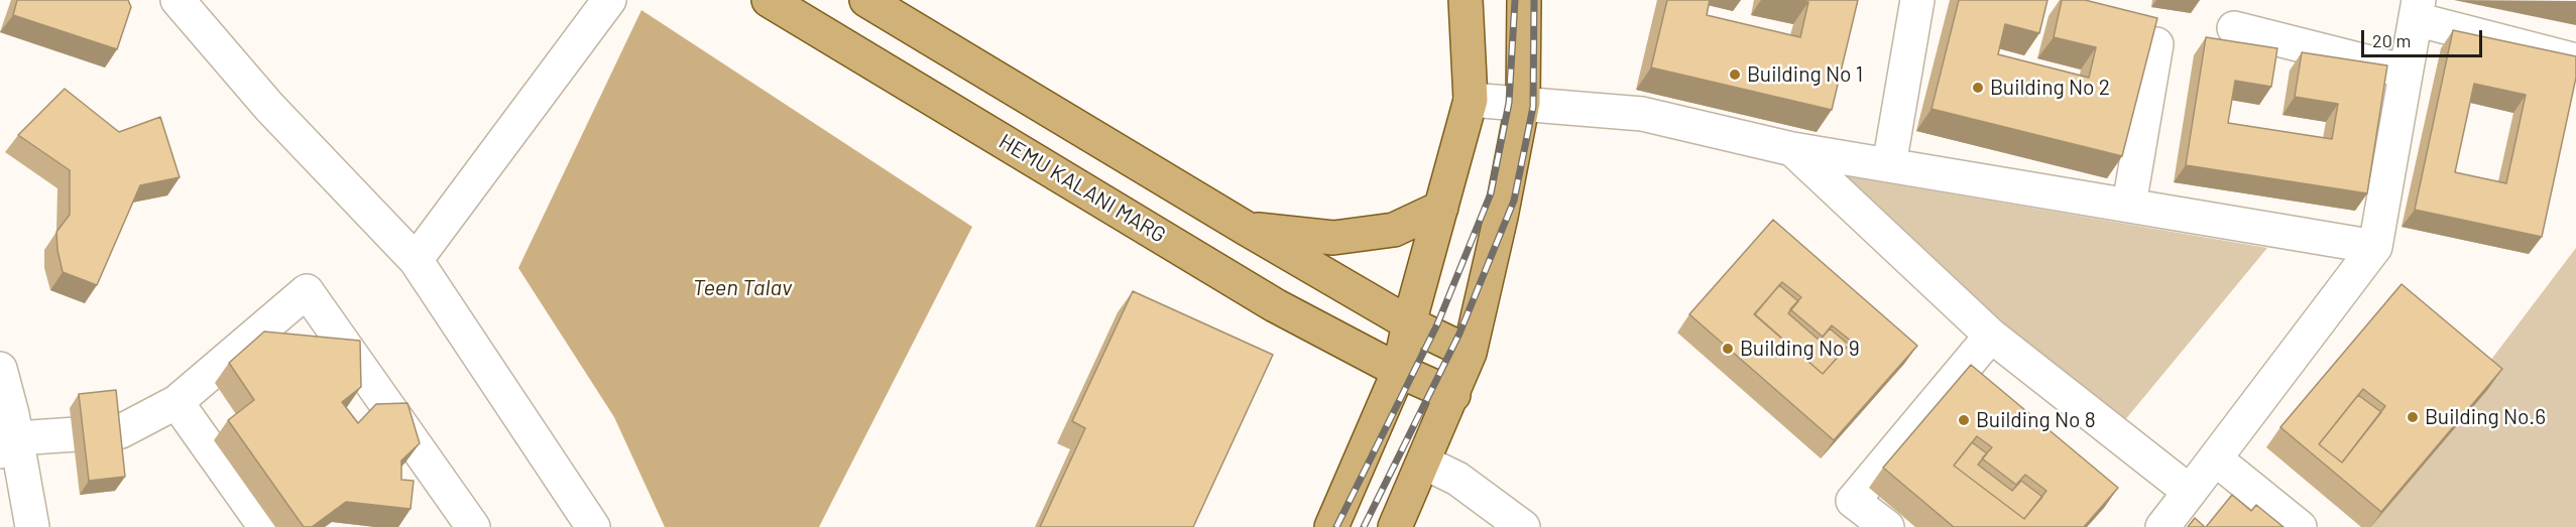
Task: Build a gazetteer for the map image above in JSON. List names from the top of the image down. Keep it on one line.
{"streets":{"main road":["HEMU KALANI MARG"]},"water":["Teen Talav"],"places":["Building No 1","Building No 2","Building No 9","Building No.6","Building No 8"],"scale_bar":"20 m"}
